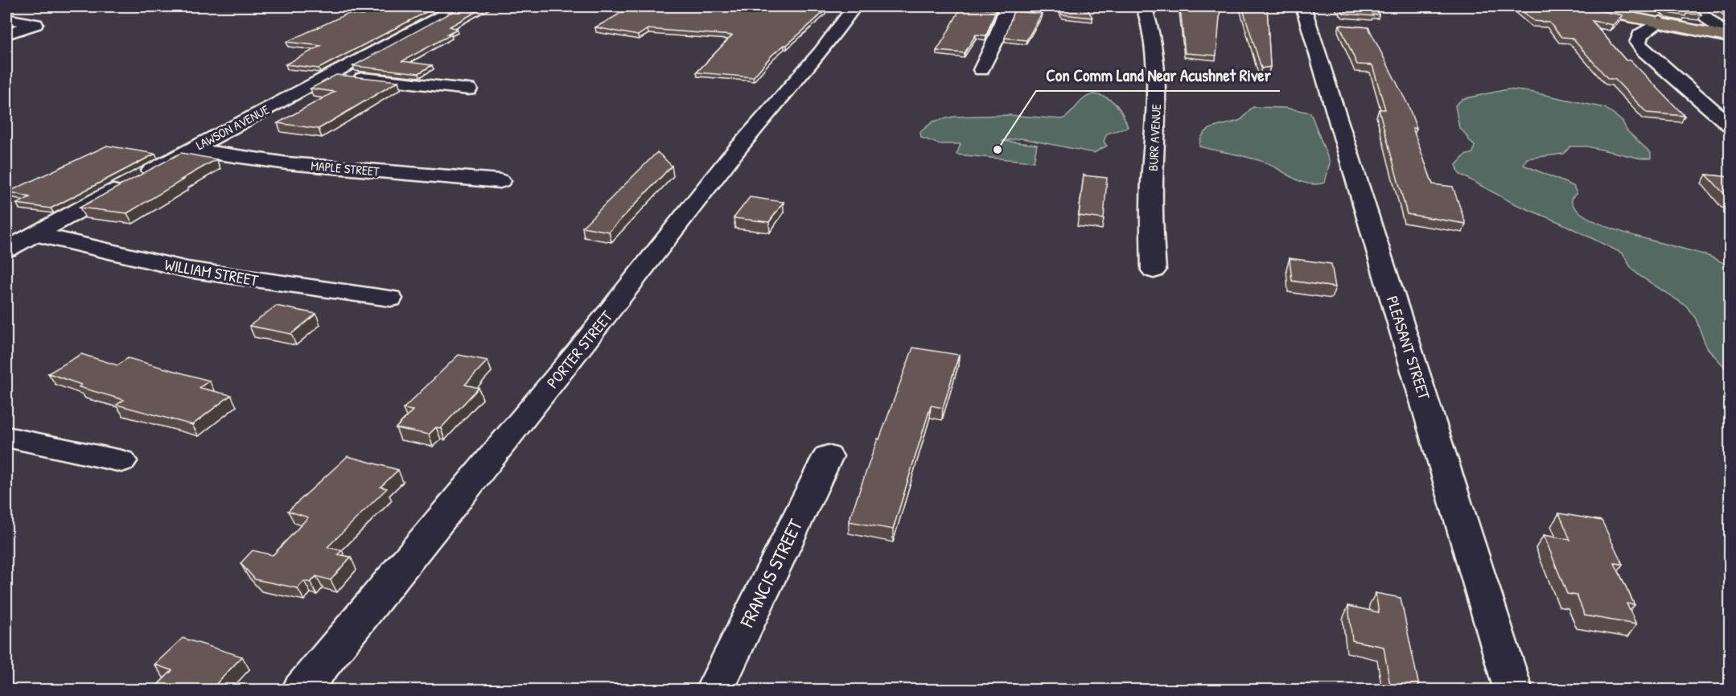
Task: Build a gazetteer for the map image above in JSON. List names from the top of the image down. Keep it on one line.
{"streets":{"street":["LAWSON AVENUE","BURR AVENUE","MAPLE STREET","WILLIAM STREET","PLEASANT STREET","PORTER STREET","FRANCIS STREET"]},"crossings":[["LAWSON AVENUE","MAPLE STREET"],["LAWSON AVENUE","WILLIAM STREET"]],"places":["Con Comm Land Near Acushnet River"]}
